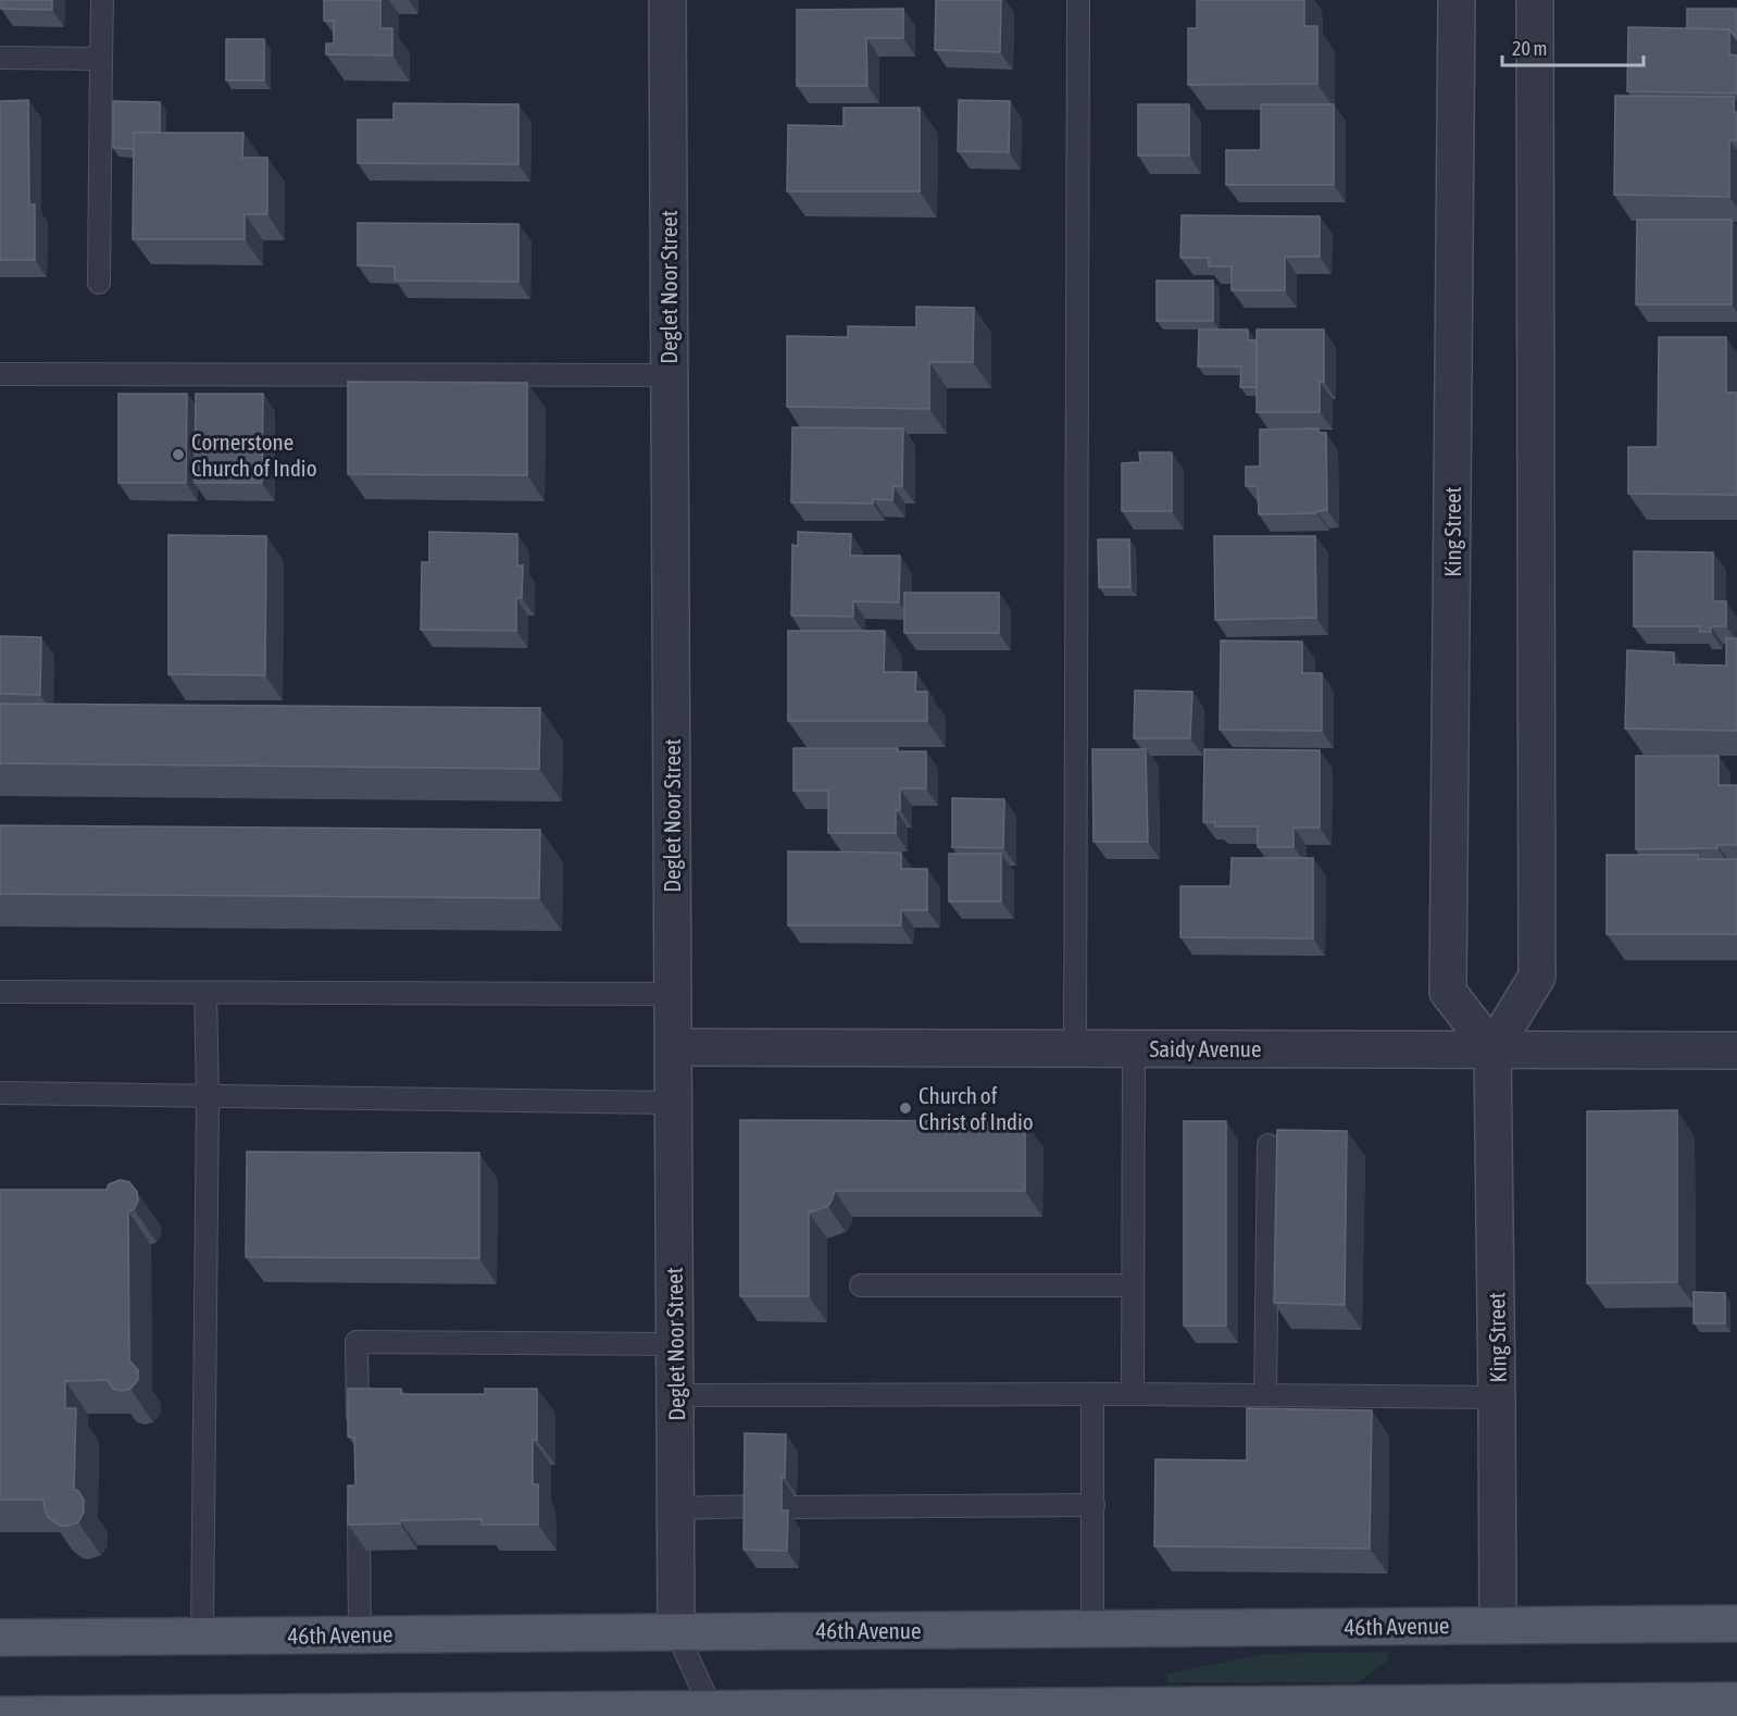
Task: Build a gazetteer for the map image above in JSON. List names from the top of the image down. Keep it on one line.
{"streets":{"main road":["46th Avenue"],"street":["Deglet Noor Street","King Street","Saidy Avenue"]},"crossings":[["Deglet Noor Street","Saidy Avenue"],["Deglet Noor Street","46th Avenue"],["King Street","Saidy Avenue"],["King Street","46th Avenue"]],"places":["Cornerstone Church of Indio","Church of Christ of Indio"],"scale_bar":"20 m"}
